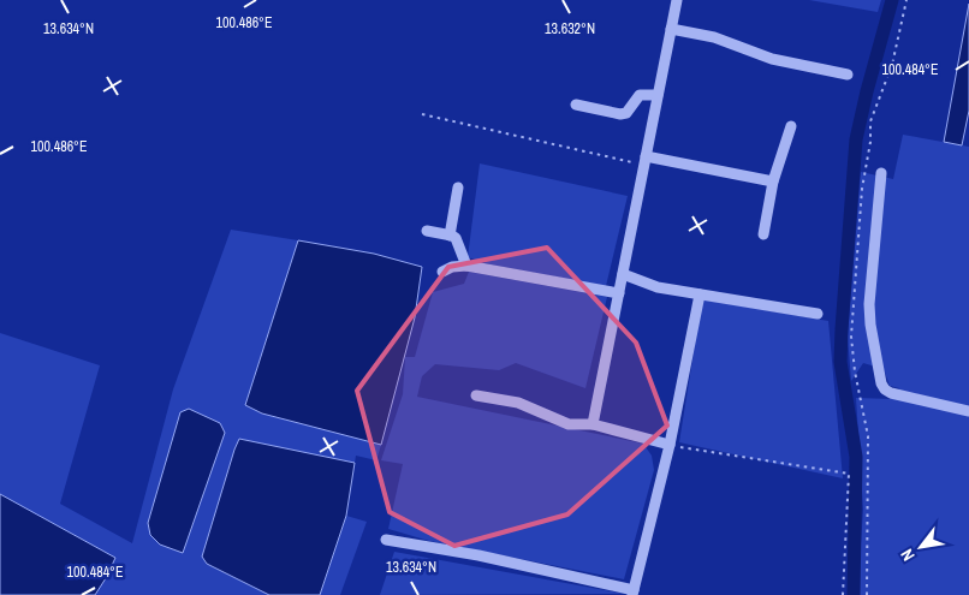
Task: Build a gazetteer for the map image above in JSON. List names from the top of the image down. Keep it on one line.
{"north":"bottom left","coordinates":["100.486°E","13.634°N","13.632°N","100.484°E"]}
